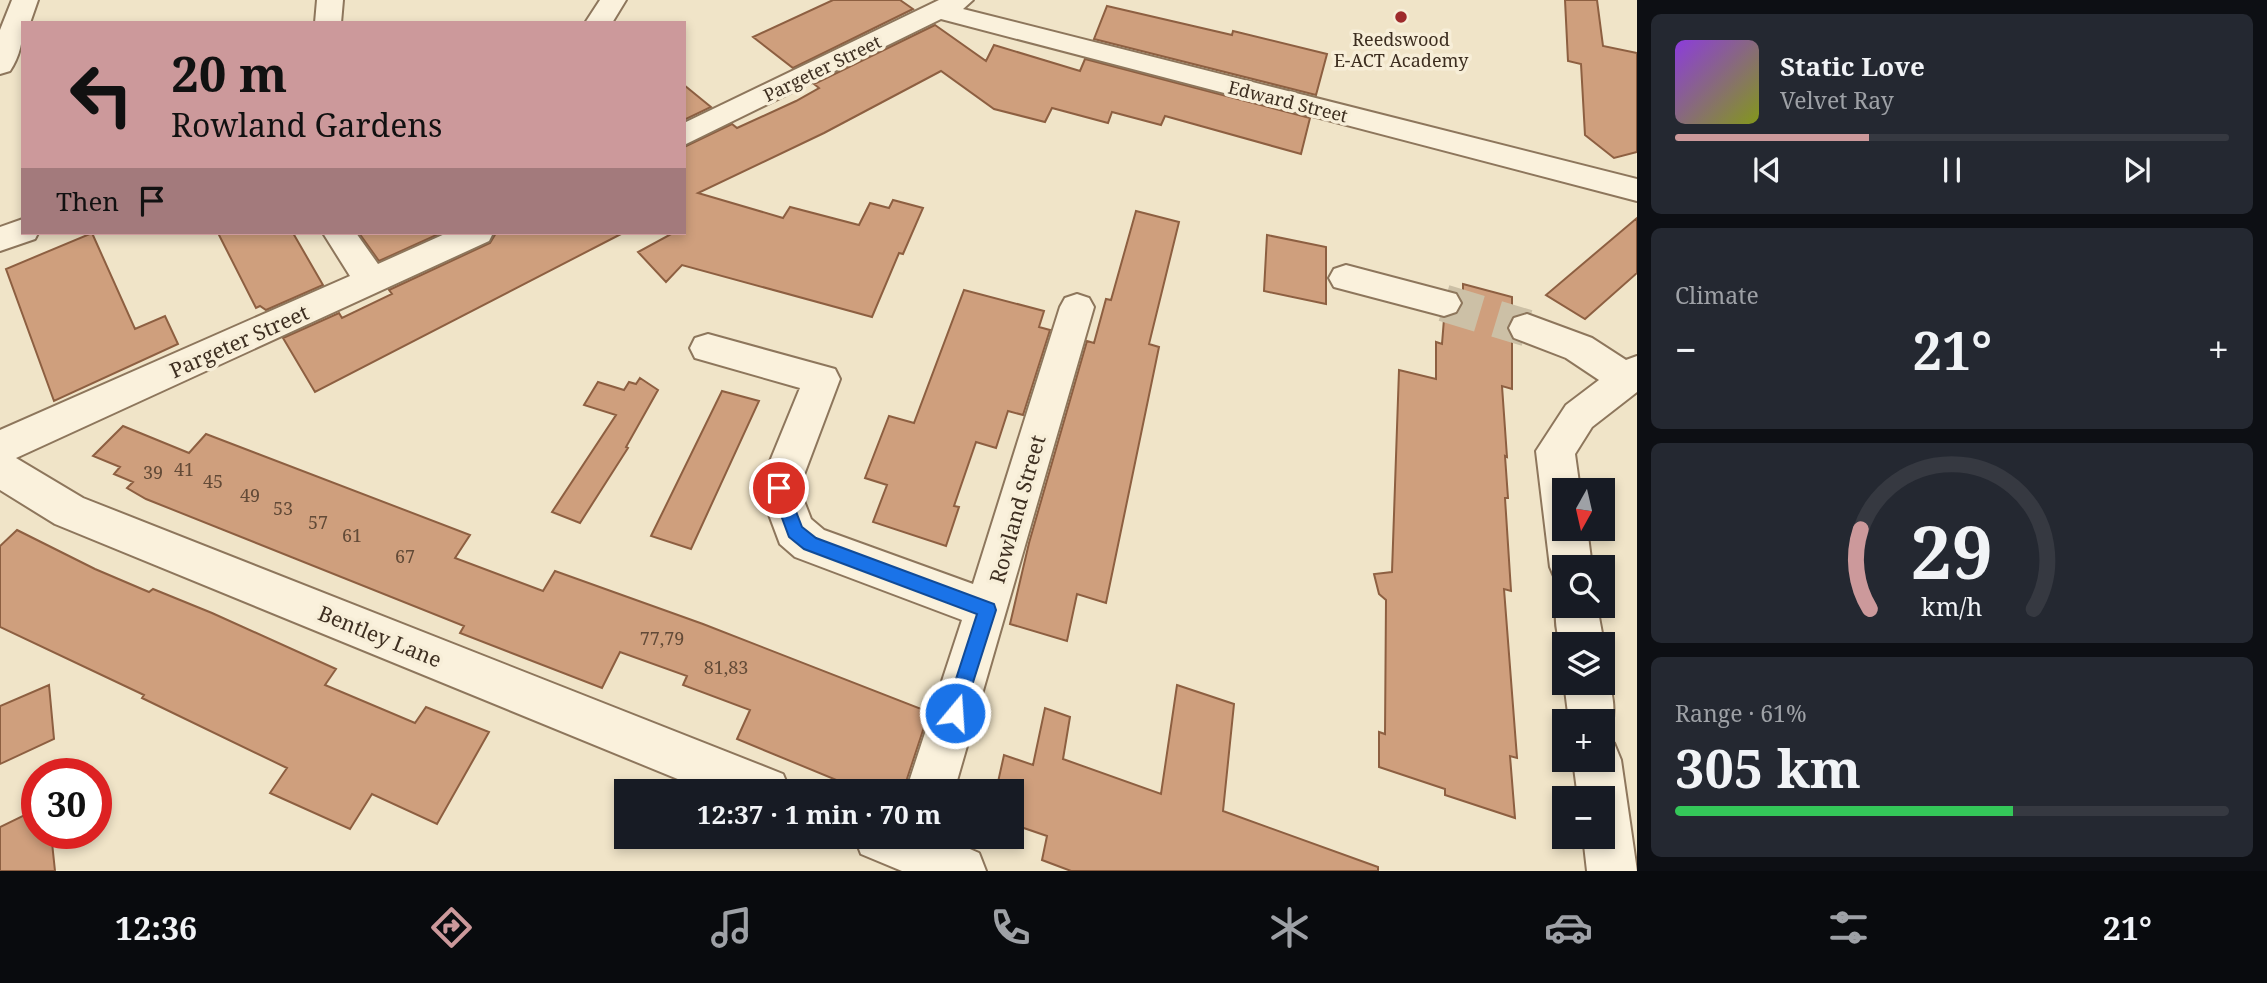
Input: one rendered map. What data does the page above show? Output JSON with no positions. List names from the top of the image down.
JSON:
{
  "streets": {
    "street": [
      "Pargeter Street",
      "Edward Street",
      "Rowland Street",
      "Bentley Lane"
    ]
  },
  "crossings": [
    ["Pargeter Street", "Edward Street"]
  ],
  "places": ["Reedswood E-ACT Academy"],
  "house_numbers": [
    "41",
    "39",
    "45",
    "49",
    "53",
    "57",
    "61",
    "67",
    "77,79",
    "81,83"
  ],
  "north": "bottom",
  "page": {
    "turn": ["20 m", "Rowland Gardens"],
    "song": ["Static Love", "Velvet Ray"],
    "then": "Then",
    "tile": [
      "Climate",
      ["Range · 61%", "305 km"]
    ],
    "heat": ["−", "21°", "+"],
    "map_buttons": ["+", "−"],
    "limit": "30",
    "trip": "12:37 · 1 min · 70 m",
    "tabs": ["12:36", "21°"],
    "gauge": ["29", "km/h"]
  }
}
